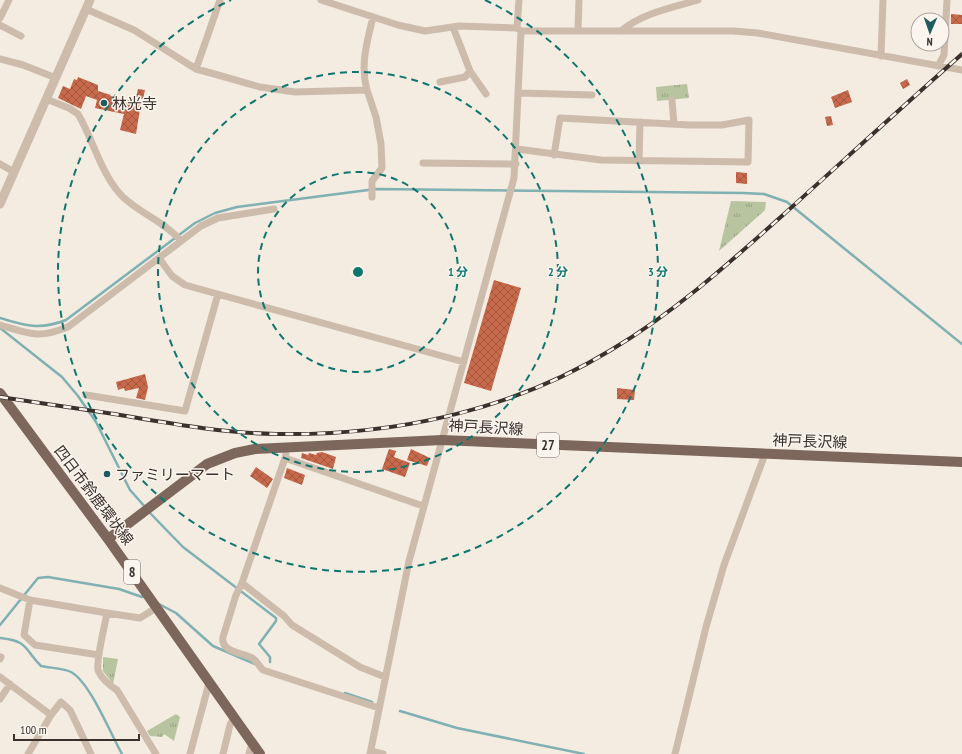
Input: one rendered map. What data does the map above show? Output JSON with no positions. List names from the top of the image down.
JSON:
{
  "streets": {
    "main road": [
      "神戸長沢線",
      "27",
      "四日市鈴鹿環状線",
      "8"
    ]
  },
  "crossings": [
    ["神戸長沢線", "四日市鈴鹿環状線"]
  ],
  "places": ["林光寺", "ファミリーマート"],
  "scale_bar": "100 m",
  "north": "bottom",
  "rings": ["1 分", "2 分", "3 分"]
}
